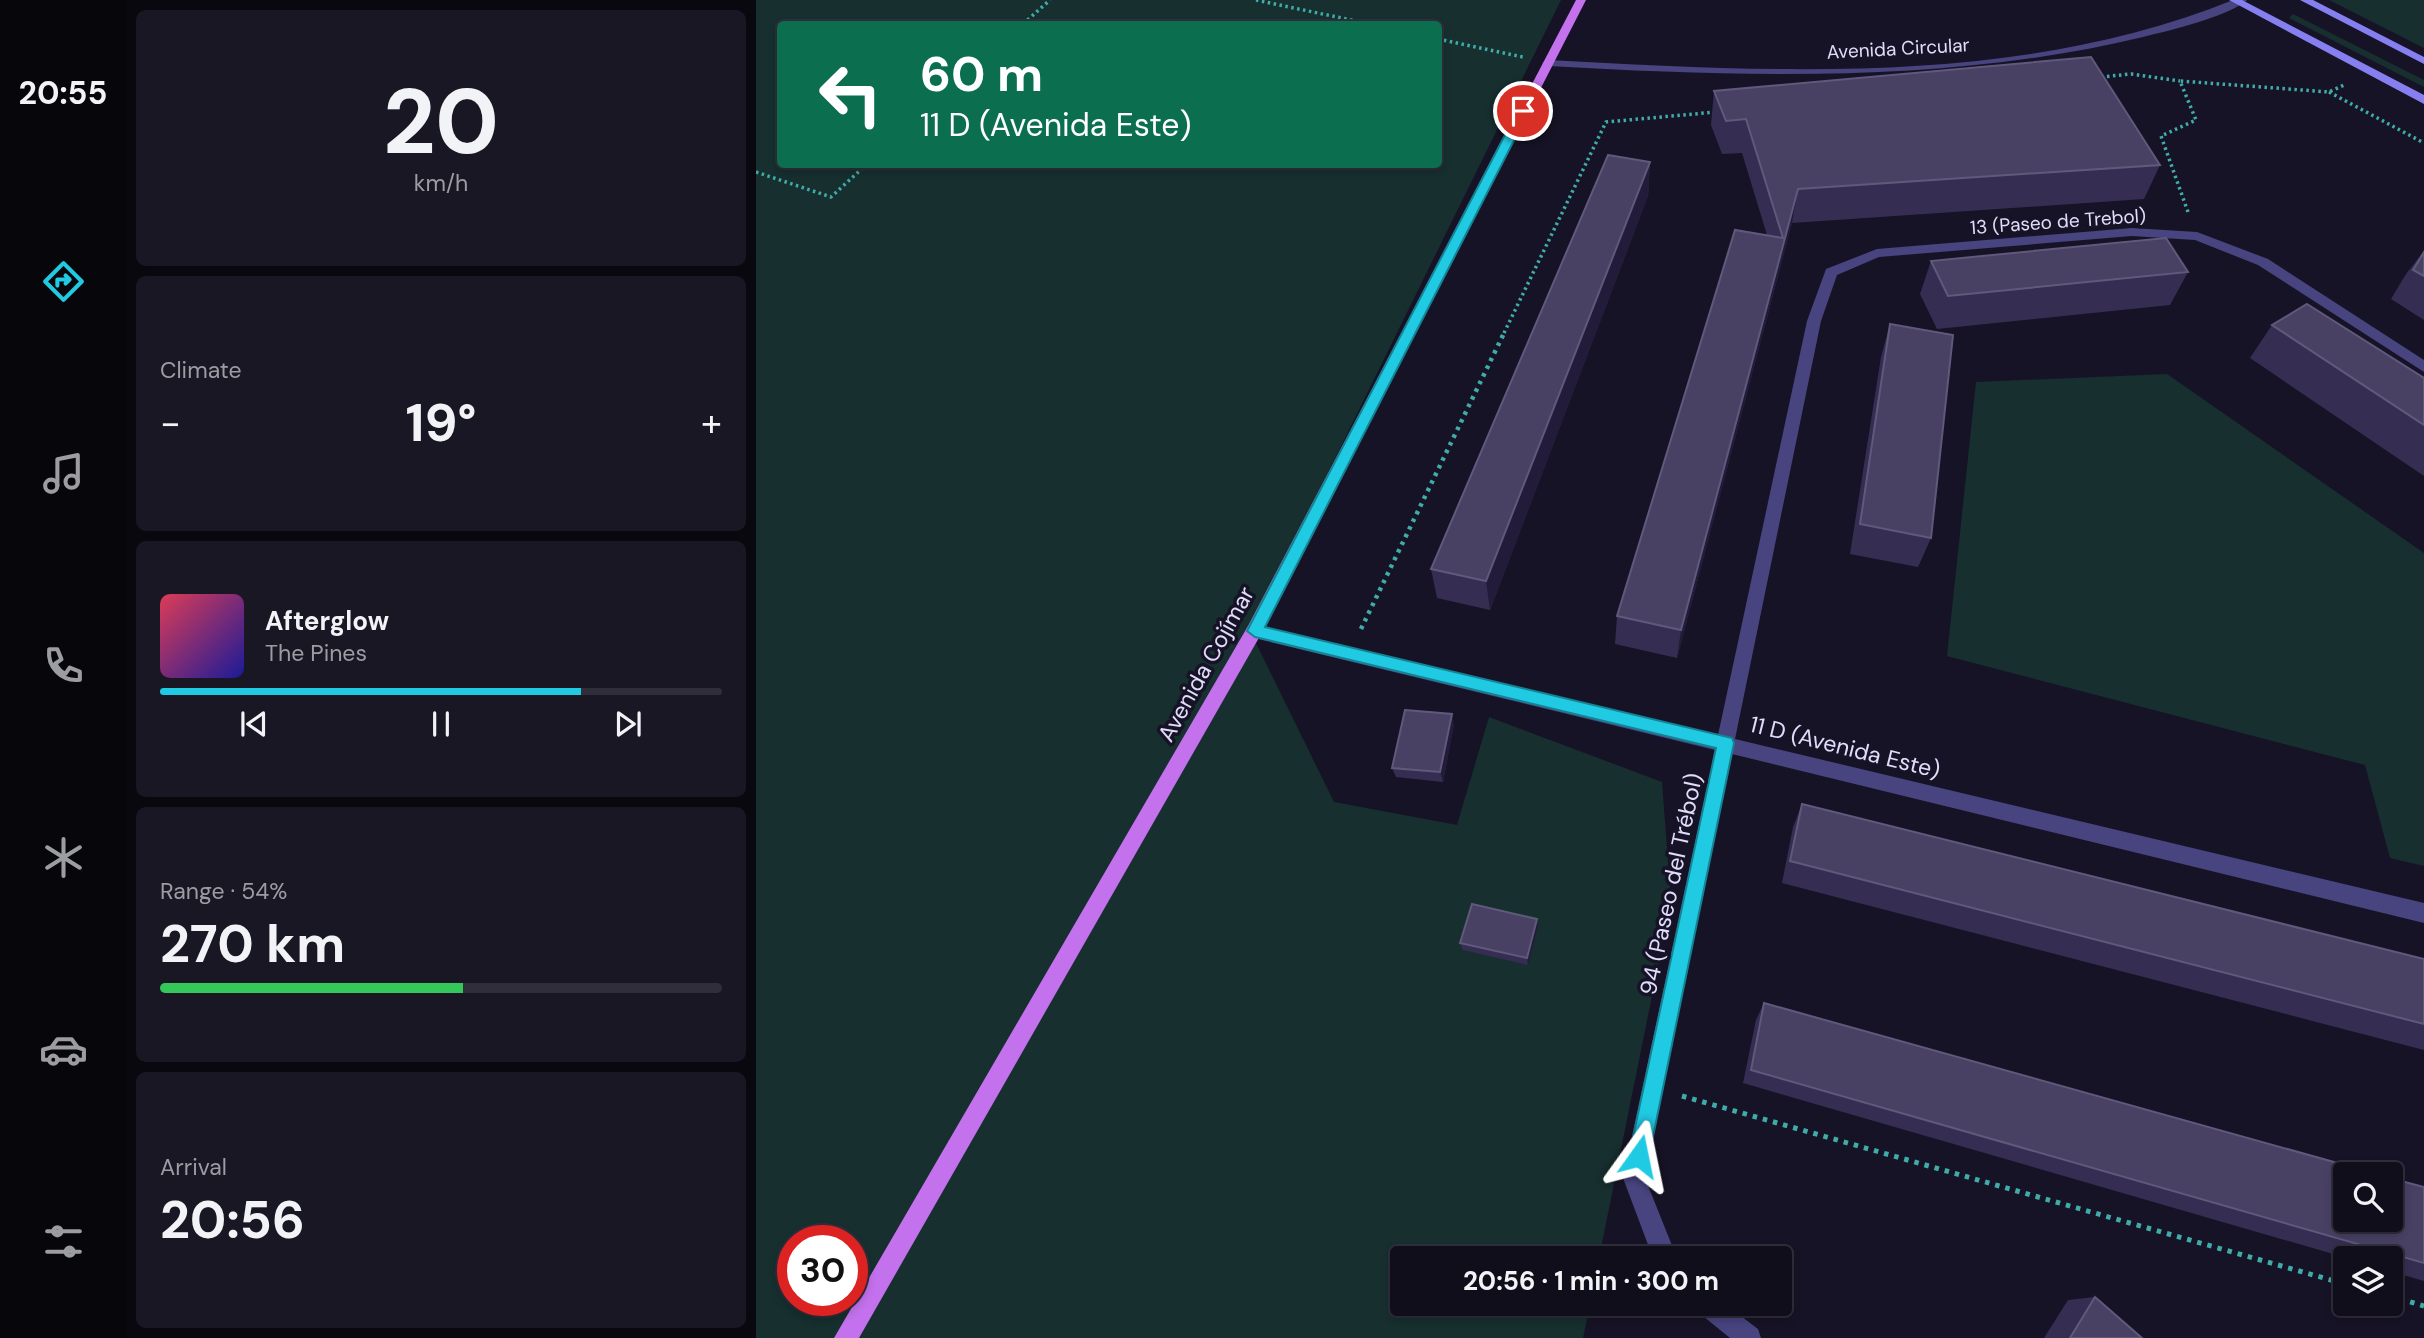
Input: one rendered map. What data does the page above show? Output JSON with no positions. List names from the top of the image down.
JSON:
{
  "streets": {
    "main road": ["Avenida Cojímar"],
    "street": [
      "Avenida Circular",
      "13 (Paseo de Trebol)",
      "11 D (Avenida Este)",
      "94 (Paseo del Trébol)"
    ]
  },
  "crossings": [
    ["Avenida Circular", "Avenida Cojímar"],
    ["13 (Paseo de Trebol)", "94 (Paseo del Trébol)"],
    ["Avenida Cojímar", "11 D (Avenida Este)"],
    ["11 D (Avenida Este)", "94 (Paseo del Trébol)"]
  ],
  "page": {
    "tabs": "20:55",
    "tile": [
      ["20", "km/h"],
      "Climate",
      ["Range · 54%", "270 km"],
      ["Arrival", "20:56"]
    ],
    "turn": ["60 m", "11 D (Avenida Este)"],
    "heat": ["−", "19°", "+"],
    "song": ["Afterglow", "The Pines"],
    "limit": "30",
    "trip": "20:56 · 1 min · 300 m"
  }
}
